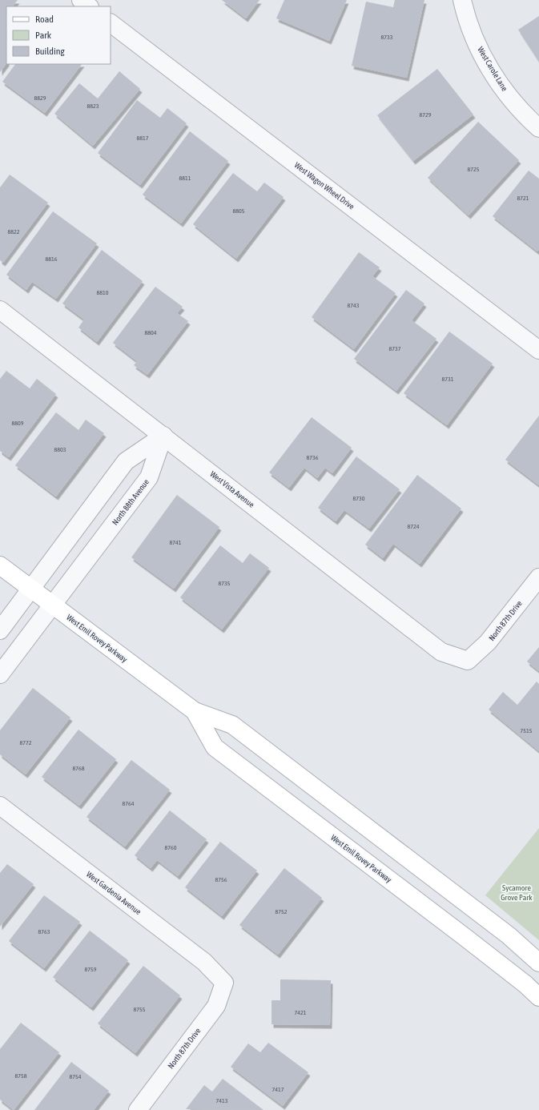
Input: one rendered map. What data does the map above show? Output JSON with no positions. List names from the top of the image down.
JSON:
{
  "streets": {
    "street": [
      "West Carole Lane",
      "West Wagon Wheel Drive",
      "West Vista Avenue",
      "North 88th Avenue",
      "North 87th Drive",
      "West Emil Rovey Parkway",
      "West Gardenia Avenue"
    ]
  },
  "crossings": [
    ["West Vista Avenue", "North 88th Avenue"],
    ["West Vista Avenue", "North 87th Drive"],
    ["North 88th Avenue", "West Emil Rovey Parkway"],
    ["North 87th Drive", "West Gardenia Avenue"]
  ],
  "parks": ["Sycamore Grove Park"],
  "house_numbers": [
    "8733",
    "8829",
    "8823",
    "8729",
    "8817",
    "8725",
    "8811",
    "8721",
    "8805",
    "8822",
    "8816",
    "8810",
    "8743",
    "8804",
    "8737",
    "8731",
    "8809",
    "8803",
    "8736",
    "8730",
    "8724",
    "8741",
    "8735",
    "7515",
    "8772",
    "8768",
    "8764",
    "8760",
    "8756",
    "8752",
    "8763",
    "8759",
    "8755",
    "7421",
    "8758",
    "8754",
    "7417",
    "7413"
  ],
  "legend": ["Road", "Park", "Building"]
}
